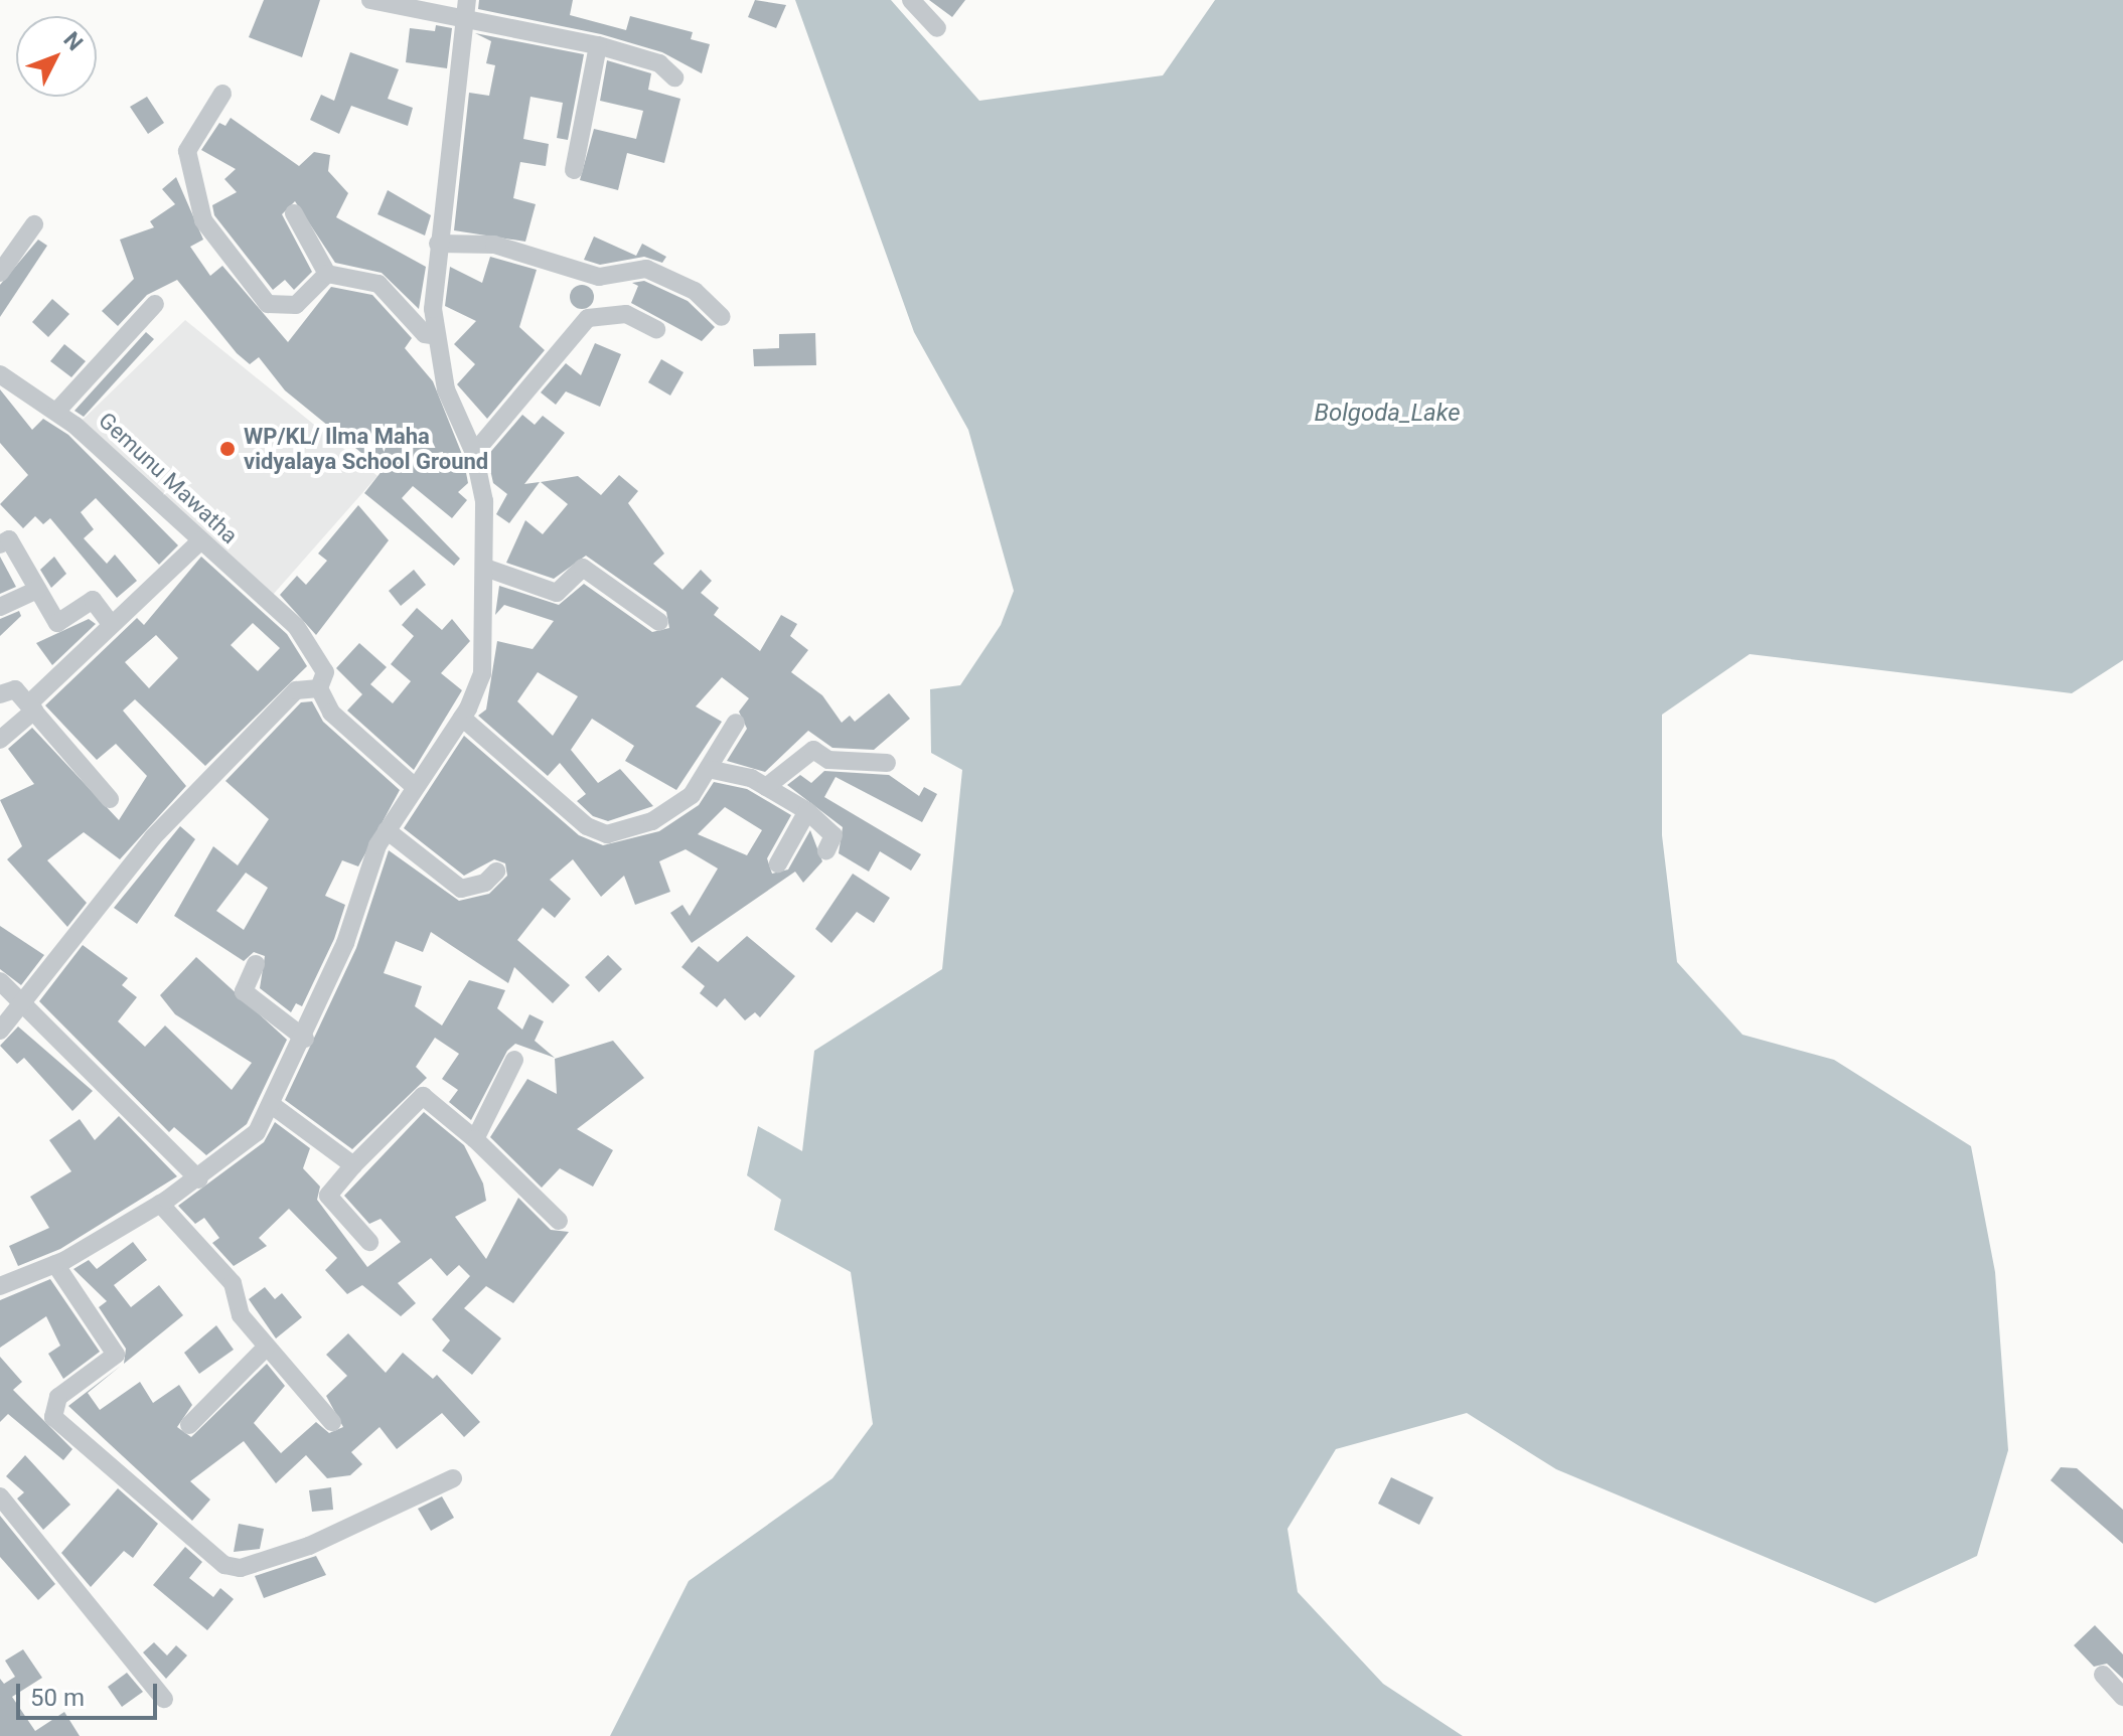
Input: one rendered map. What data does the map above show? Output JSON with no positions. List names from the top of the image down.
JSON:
{
  "streets": {
    "street": ["Gemunu Mawatha"]
  },
  "water": ["Bolgoda_Lake"],
  "places": ["WP/KL/ Ilma Maha vidyalaya School Ground"],
  "scale_bar": "50 m",
  "north": "top right"
}
